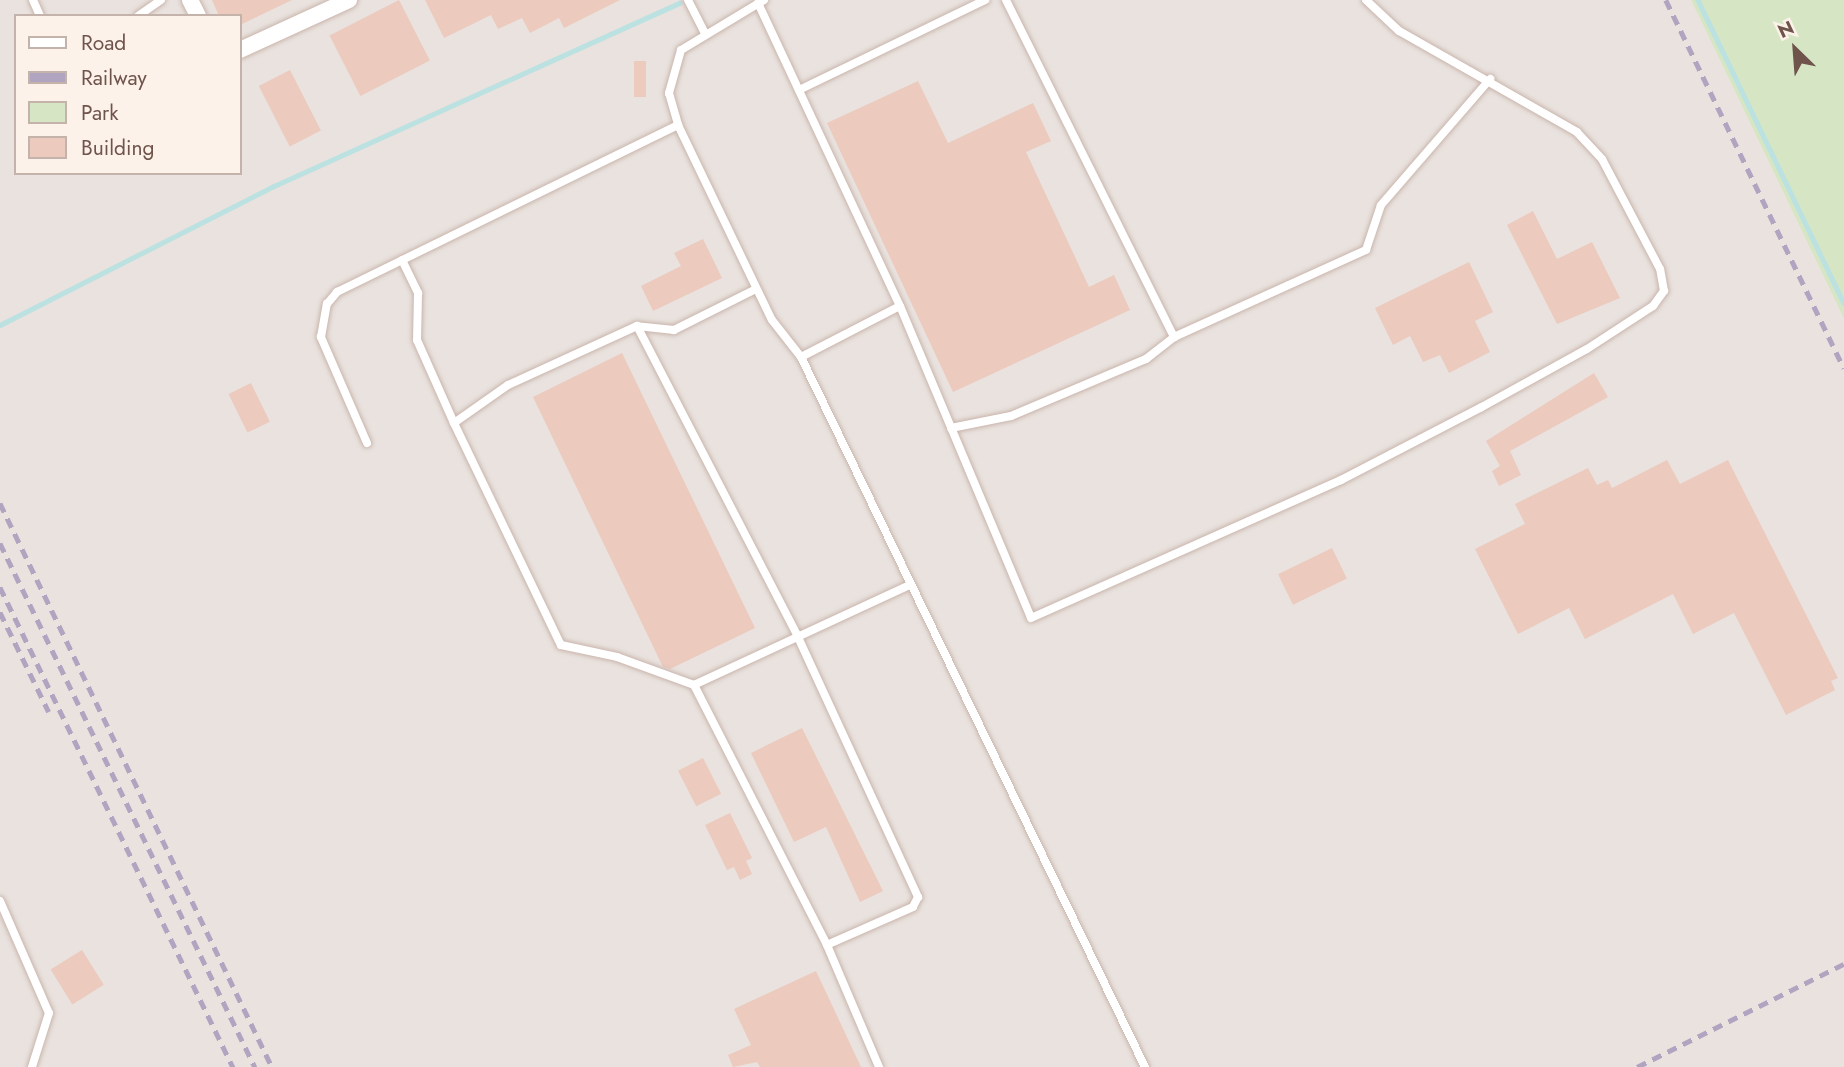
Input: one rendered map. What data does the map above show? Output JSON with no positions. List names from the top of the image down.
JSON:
{
  "legend": [
    "Road",
    "Railway",
    "Park",
    "Building"
  ],
  "north": "top left"
}
